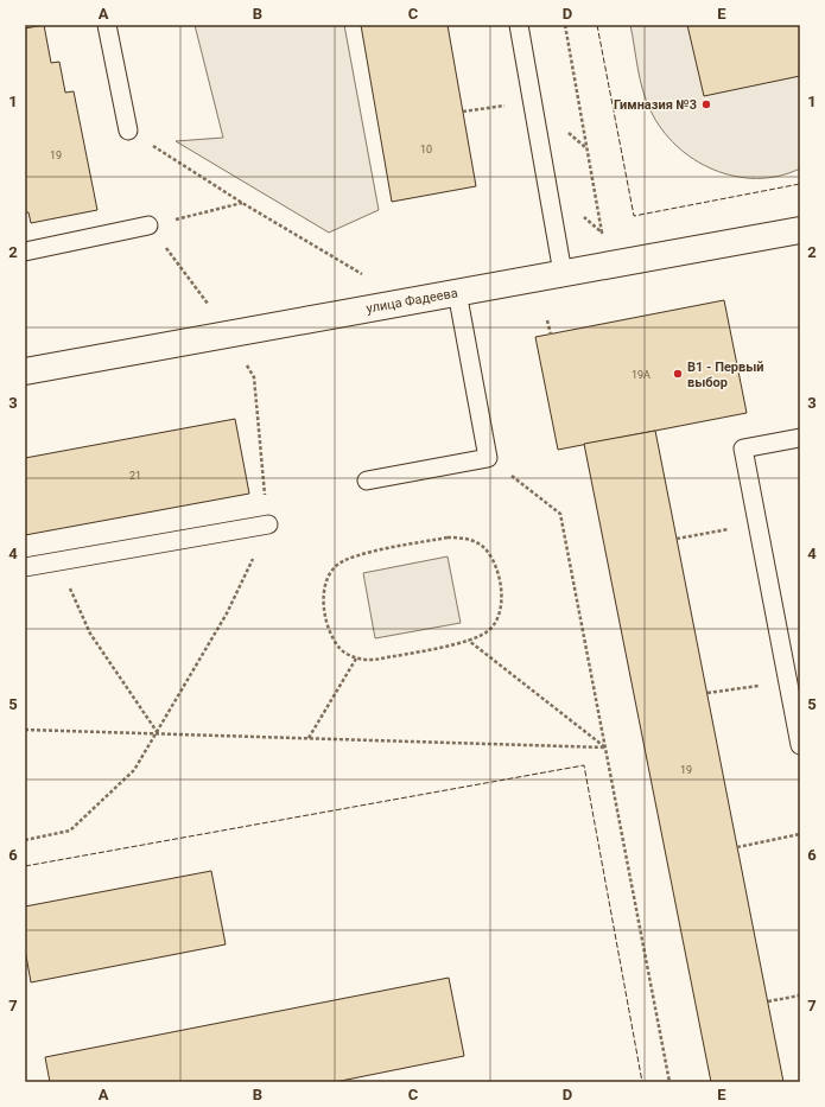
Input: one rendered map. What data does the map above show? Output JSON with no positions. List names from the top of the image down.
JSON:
{
  "streets": {
    "street": ["улица Фадеева"]
  },
  "places": ["Гимназия №3", "В1 - Первый выбор"],
  "house_numbers": [
    "10",
    "19",
    "19А",
    "21",
    "19"
  ],
  "grid": {
    "columns": [
      "A",
      "B",
      "C",
      "D",
      "E"
    ],
    "rows": [
      "1",
      "2",
      "3",
      "4",
      "5",
      "6",
      "7"
    ]
  }
}
